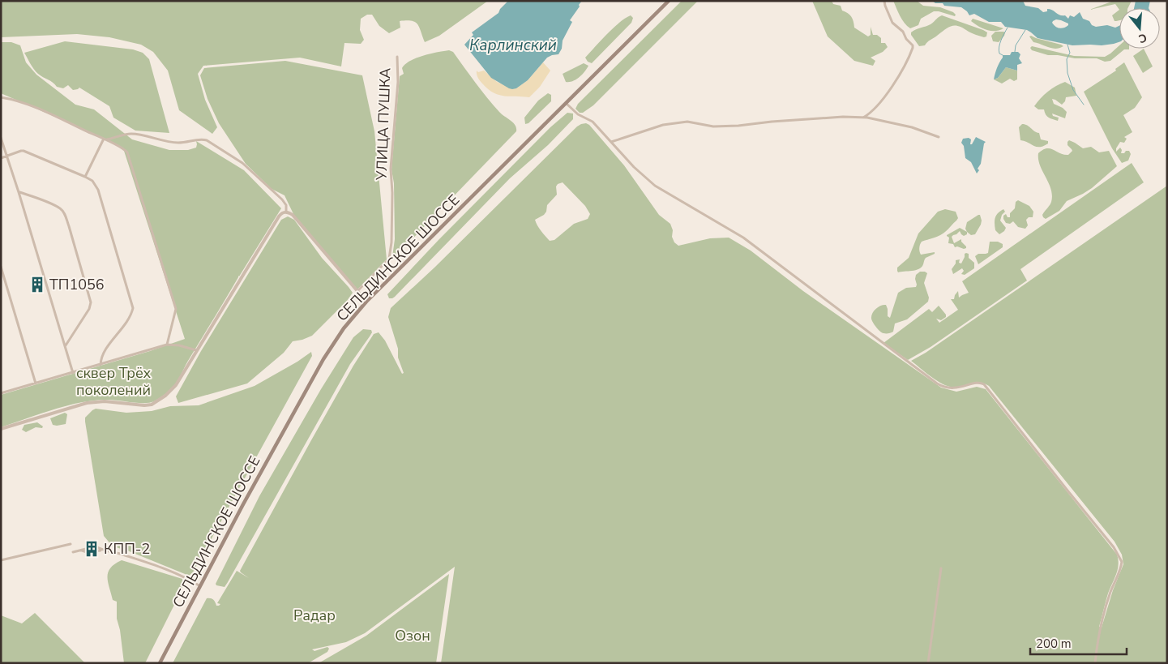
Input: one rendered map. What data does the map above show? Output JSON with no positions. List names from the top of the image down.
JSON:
{
  "streets": {
    "main road": ["СЕЛЬДИНСКОЕ ШОССЕ"],
    "street": ["УЛИЦА ПУШКА"]
  },
  "water": ["Карлинский"],
  "parks": ["сквер Трёх поколений", "Радар", "Озон"],
  "places": {
    "building": ["ТП1056", "КПП-2"]
  },
  "scale_bar": "200 m",
  "north": "bottom"
}
